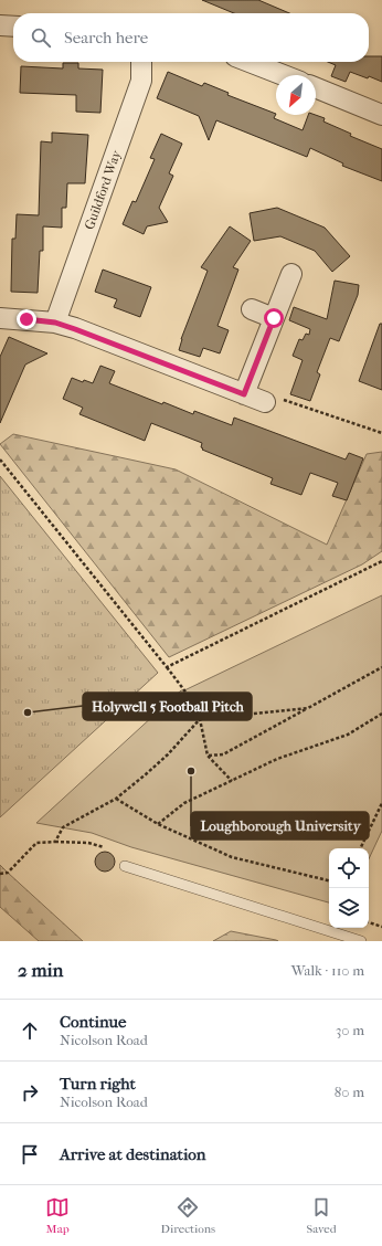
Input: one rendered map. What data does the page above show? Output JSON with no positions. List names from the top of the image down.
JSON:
{
  "streets": {
    "street": ["Guildford Way"]
  },
  "places": ["Holywell 5 Football Pitch", "Loughborough University"],
  "north": "bottom left",
  "page": {
    "search": "Search here",
    "heading": ["2 min", "Walk · 110 m"],
    "list": [
      ["Continue", "Nicolson Road", "30 m"],
      ["Turn right", "Nicolson Road", "80 m"],
      "Arrive at destination"
    ],
    "nav": ["Map", "Directions", "Saved"]
  }
}
